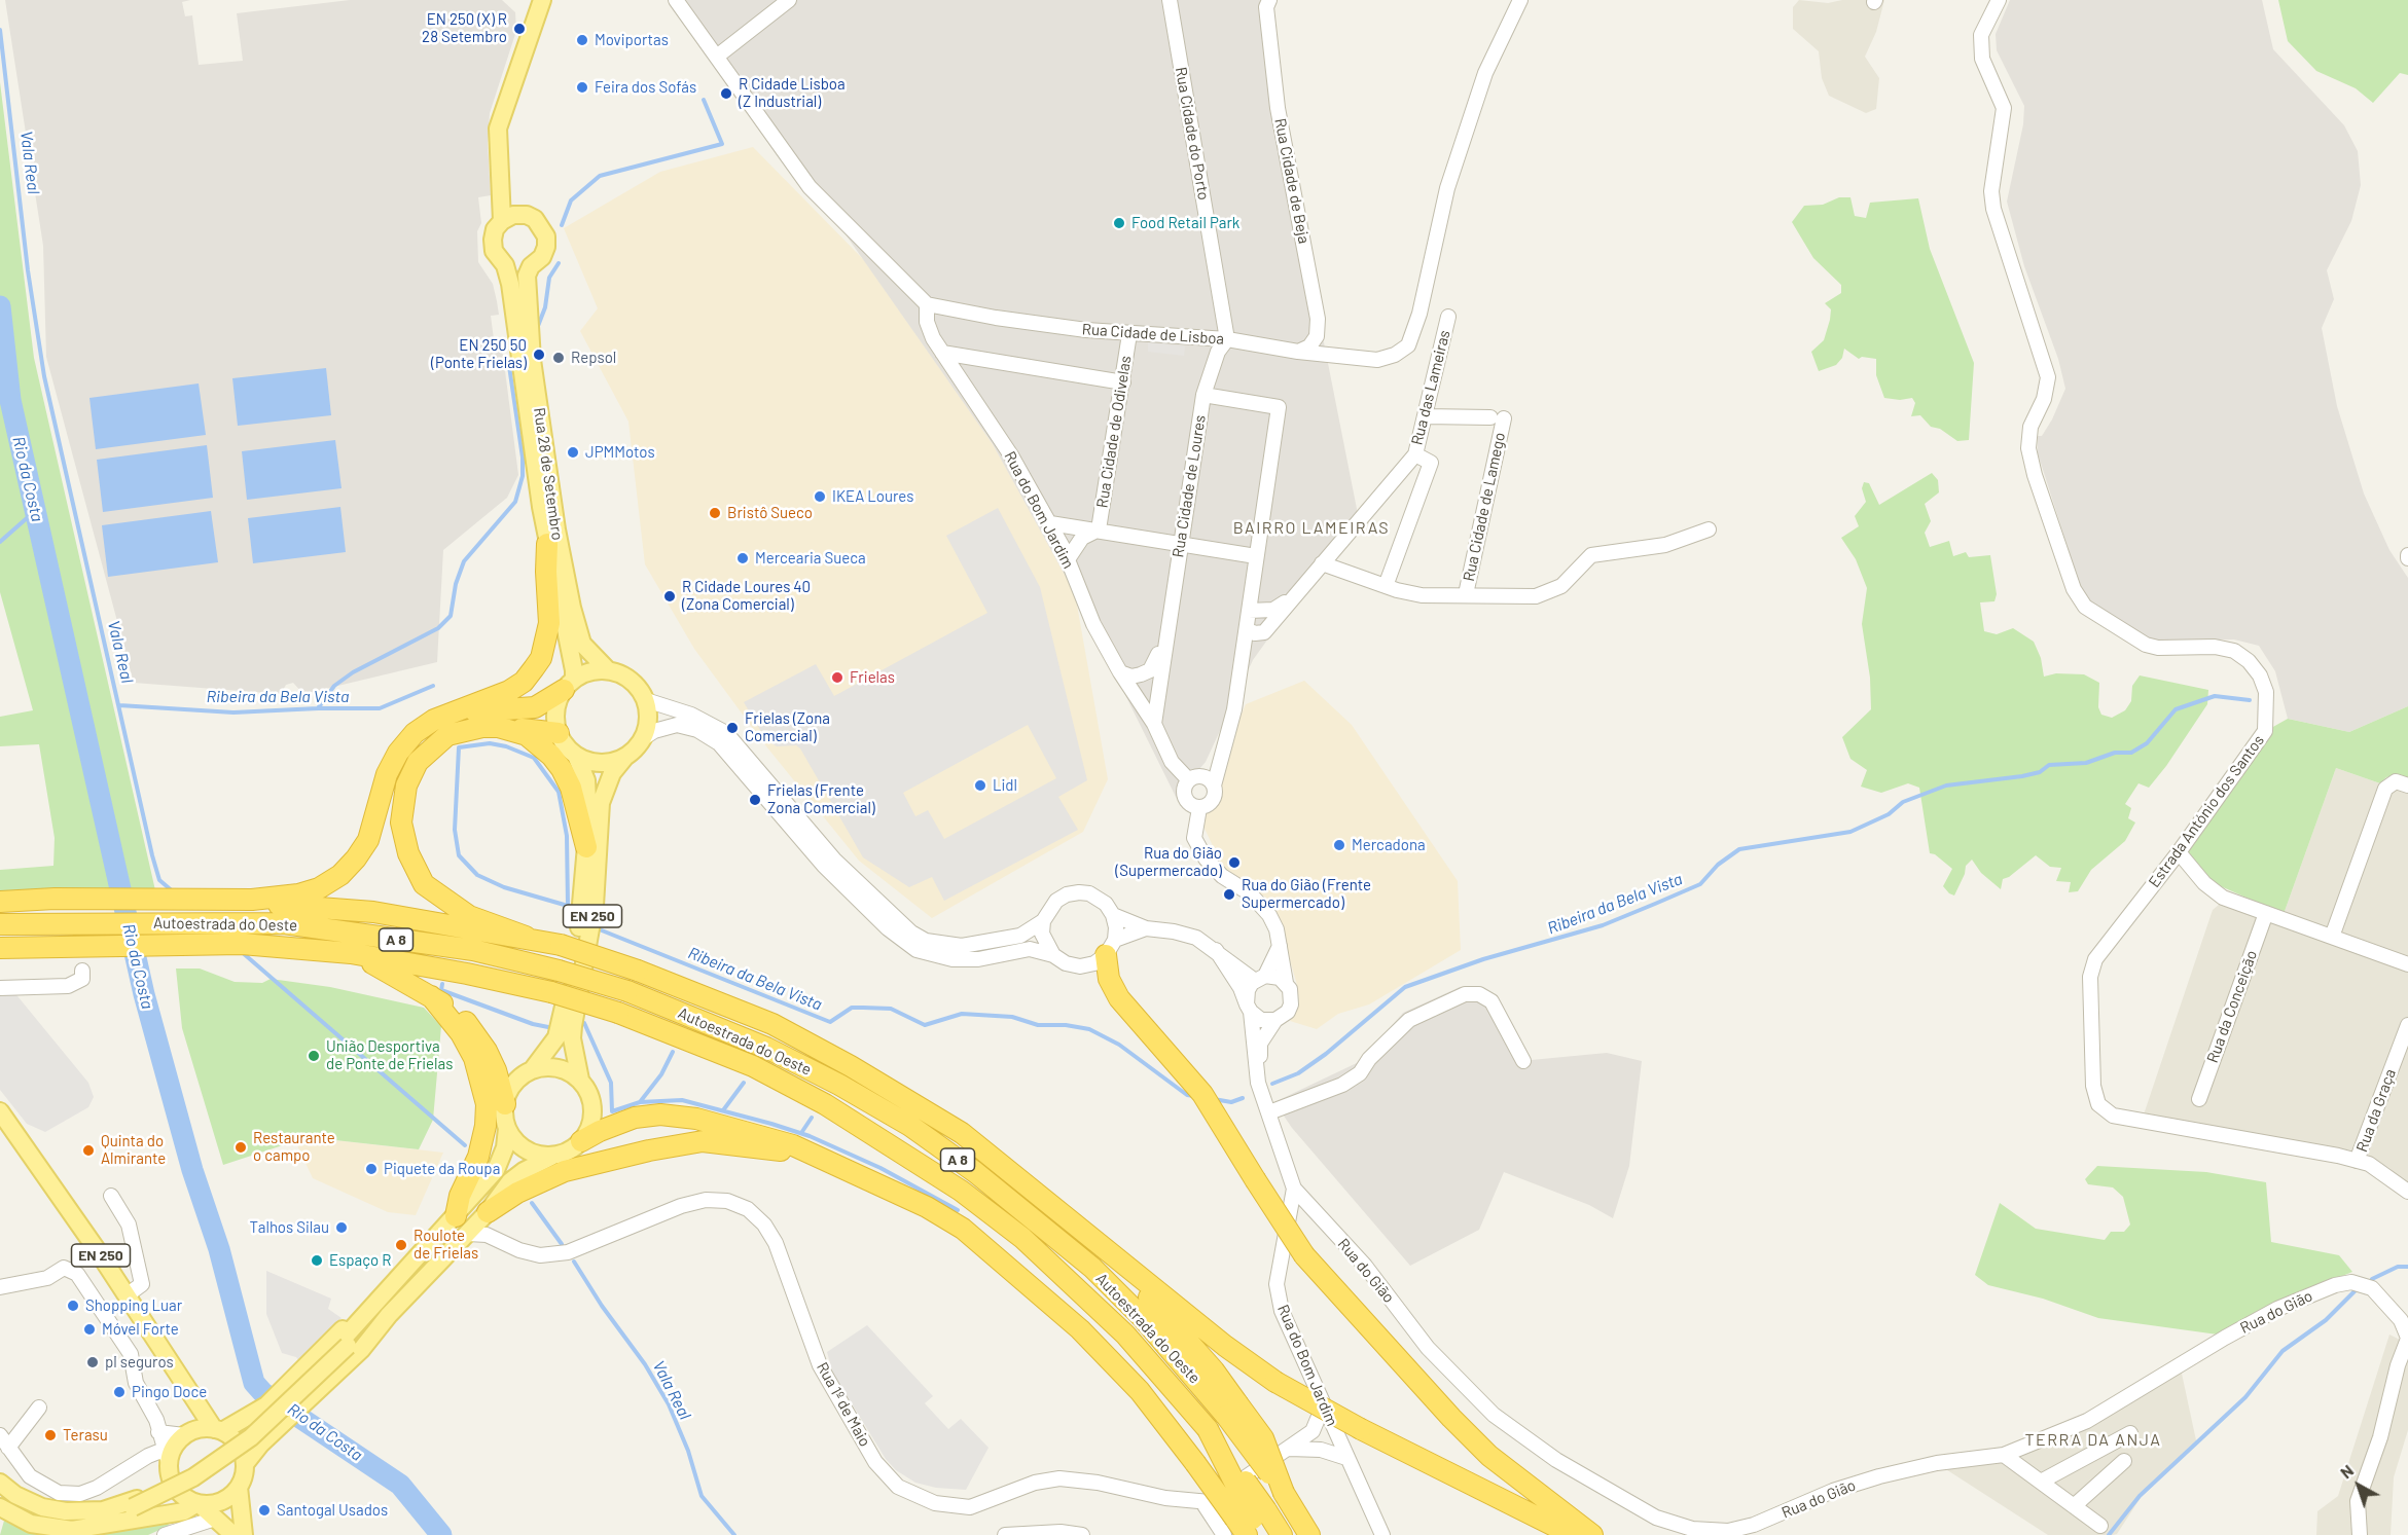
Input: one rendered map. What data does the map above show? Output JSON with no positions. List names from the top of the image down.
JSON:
{
  "streets": {
    "highway": ["Autoestrada do Oeste", "A 8"],
    "main road": ["Rua 28 de Setembro", "EN 250"],
    "street": [
      "Rua Cidade do Porto",
      "Rua Cidade de Beja",
      "Rua Cidade de Lisboa",
      "Rua das Lameiras",
      "Rua Cidade de Odivelas",
      "Rua Cidade de Loures",
      "Rua Cidade de Lamego",
      "Rua do Bom Jardim",
      "Estrada António dos Santos",
      "Rua da Conceição",
      "Rua da Graça",
      "Rua do Gião",
      "Rua 1º de Maio"
    ]
  },
  "crossings": [
    ["Rua Cidade do Porto", "Rua Cidade de Lisboa"],
    ["Rua Cidade do Porto", "Rua Cidade de Loures"],
    ["Rua Cidade de Beja", "Rua Cidade de Lisboa"],
    ["Rua Cidade de Lisboa", "Rua Cidade de Odivelas"],
    ["Rua Cidade de Lisboa", "Rua Cidade de Loures"],
    ["Rua Cidade de Lisboa", "Rua do Bom Jardim"],
    ["Rua das Lameiras", "Rua Cidade de Lamego"],
    ["Rua 28 de Setembro", "EN 250"],
    ["Rua do Bom Jardim", "Rua do Gião"],
    ["Estrada António dos Santos", "Rua da Graça"]
  ],
  "districts": ["BAIRRO LAMEIRAS", "TERRA DA ANJA"],
  "water": ["Vala Real", "Rio da Costa", "Ribeira da Bela Vista"],
  "places": [
    "EN 250 (X) R 28 Setembro",
    "Moviportas",
    "Feira dos Sofás",
    "R Cidade Lisboa (Z Industrial)",
    "Food Retail Park",
    "EN 250 50 (Ponte Frielas)",
    "Repsol",
    "JPMMotos",
    "IKEA Loures",
    "Bristô Sueco",
    "Mercearia Sueca",
    "R Cidade Loures 40 (Zona Comercial)",
    "Frielas",
    "Frielas (Zona Comercial)",
    "Lidl",
    "Frielas (Frente Zona Comercial)",
    "Mercadona",
    "Rua do Gião (Supermercado)",
    "Rua do Gião (Frente Supermercado)",
    "União Desportiva de Ponte de Frielas",
    "Restaurante o campo",
    "Quinta do Almirante",
    "Piquete da Roupa",
    "Talhos Silau",
    "Roulote de Frielas",
    "Espaço R",
    "Shopping Luar",
    "Móvel Forte",
    "pl seguros",
    "Pingo Doce",
    "Terasu",
    "Santogal Usados"
  ],
  "north": "top left"
}
